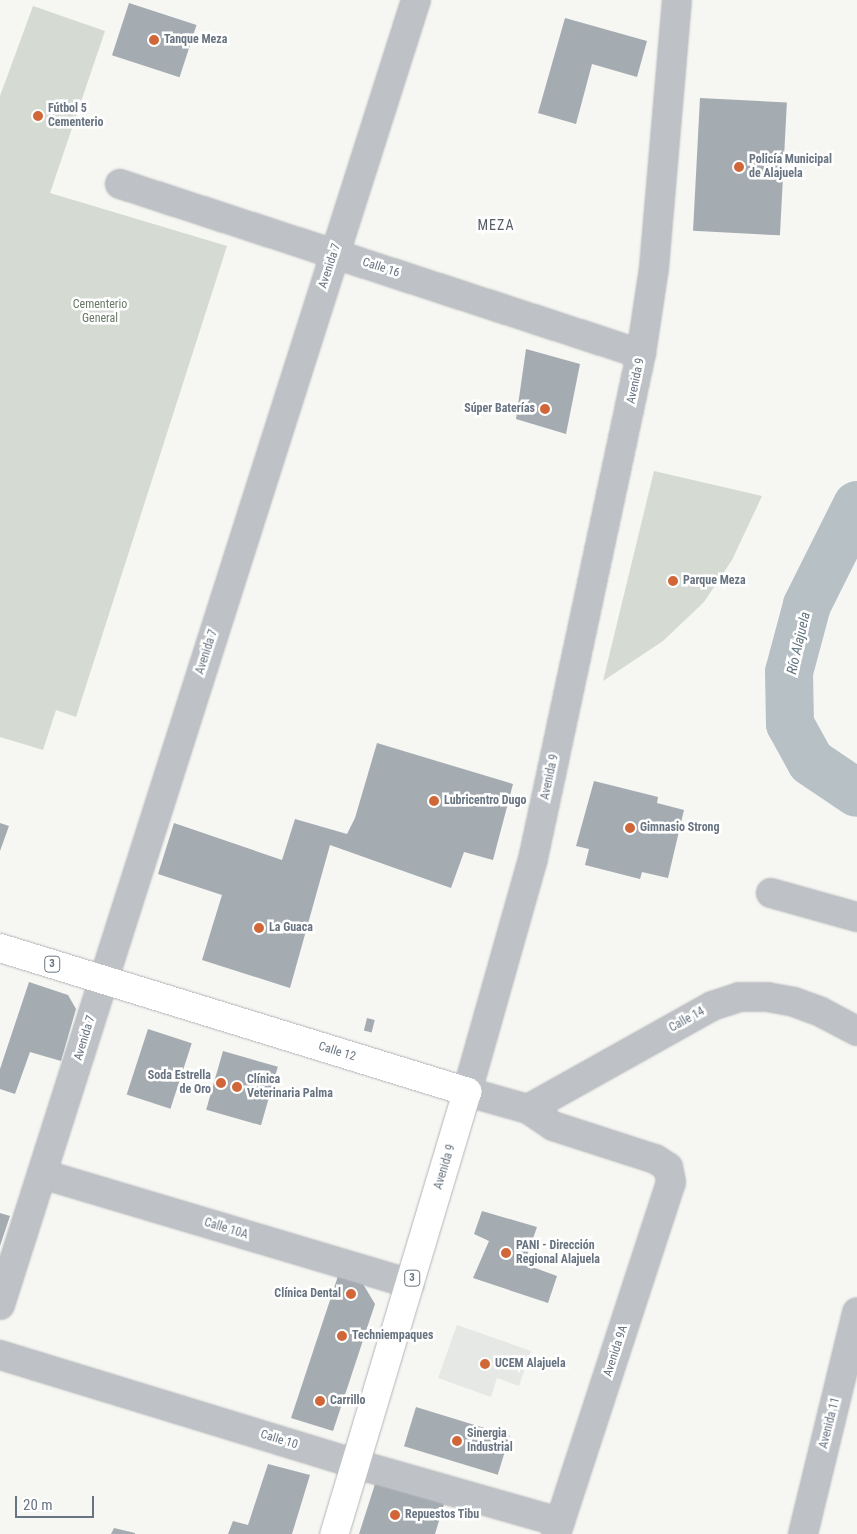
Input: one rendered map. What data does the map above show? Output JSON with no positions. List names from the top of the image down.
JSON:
{
  "streets": {
    "main road": ["Avenida 9", "3", "Calle 12"],
    "street": [
      "Avenida 7",
      "Calle 16",
      "Calle 14",
      "Calle 10A",
      "Avenida 9A",
      "Avenida 11",
      "Calle 10"
    ]
  },
  "crossings": [
    ["Avenida 7", "Calle 16"],
    ["Avenida 7", "Calle 12"],
    ["Avenida 7", "Calle 10A"],
    ["Calle 16", "Avenida 9"],
    ["Avenida 9", "Calle 12"],
    ["Avenida 9", "Calle 10A"],
    ["Avenida 9", "Calle 10"],
    ["Calle 14", "Calle 12"],
    ["Calle 12", "Avenida 9A"],
    ["Avenida 9A", "Calle 10"]
  ],
  "districts": ["MEZA"],
  "water": ["Río Alajuela"],
  "parks": ["Cementerio General"],
  "places": [
    "Tanque Meza",
    "Fútbol 5 Cementerio",
    "Policía Municipal de Alajuela",
    "Súper Baterías",
    "Parque Meza",
    "Lubricentro Dugo",
    "Gimnasio Strong",
    "La Guaca",
    "Soda Estrella de Oro",
    "Clínica Veterinaria Palma",
    "PANI - Dirección Regional Alajuela",
    "Clínica Dental",
    "Techniempaques",
    "UCEM Alajuela",
    "Carrillo",
    "Sinergia Industrial",
    "Repuestos Tibu"
  ],
  "scale_bar": "20 m"
}
